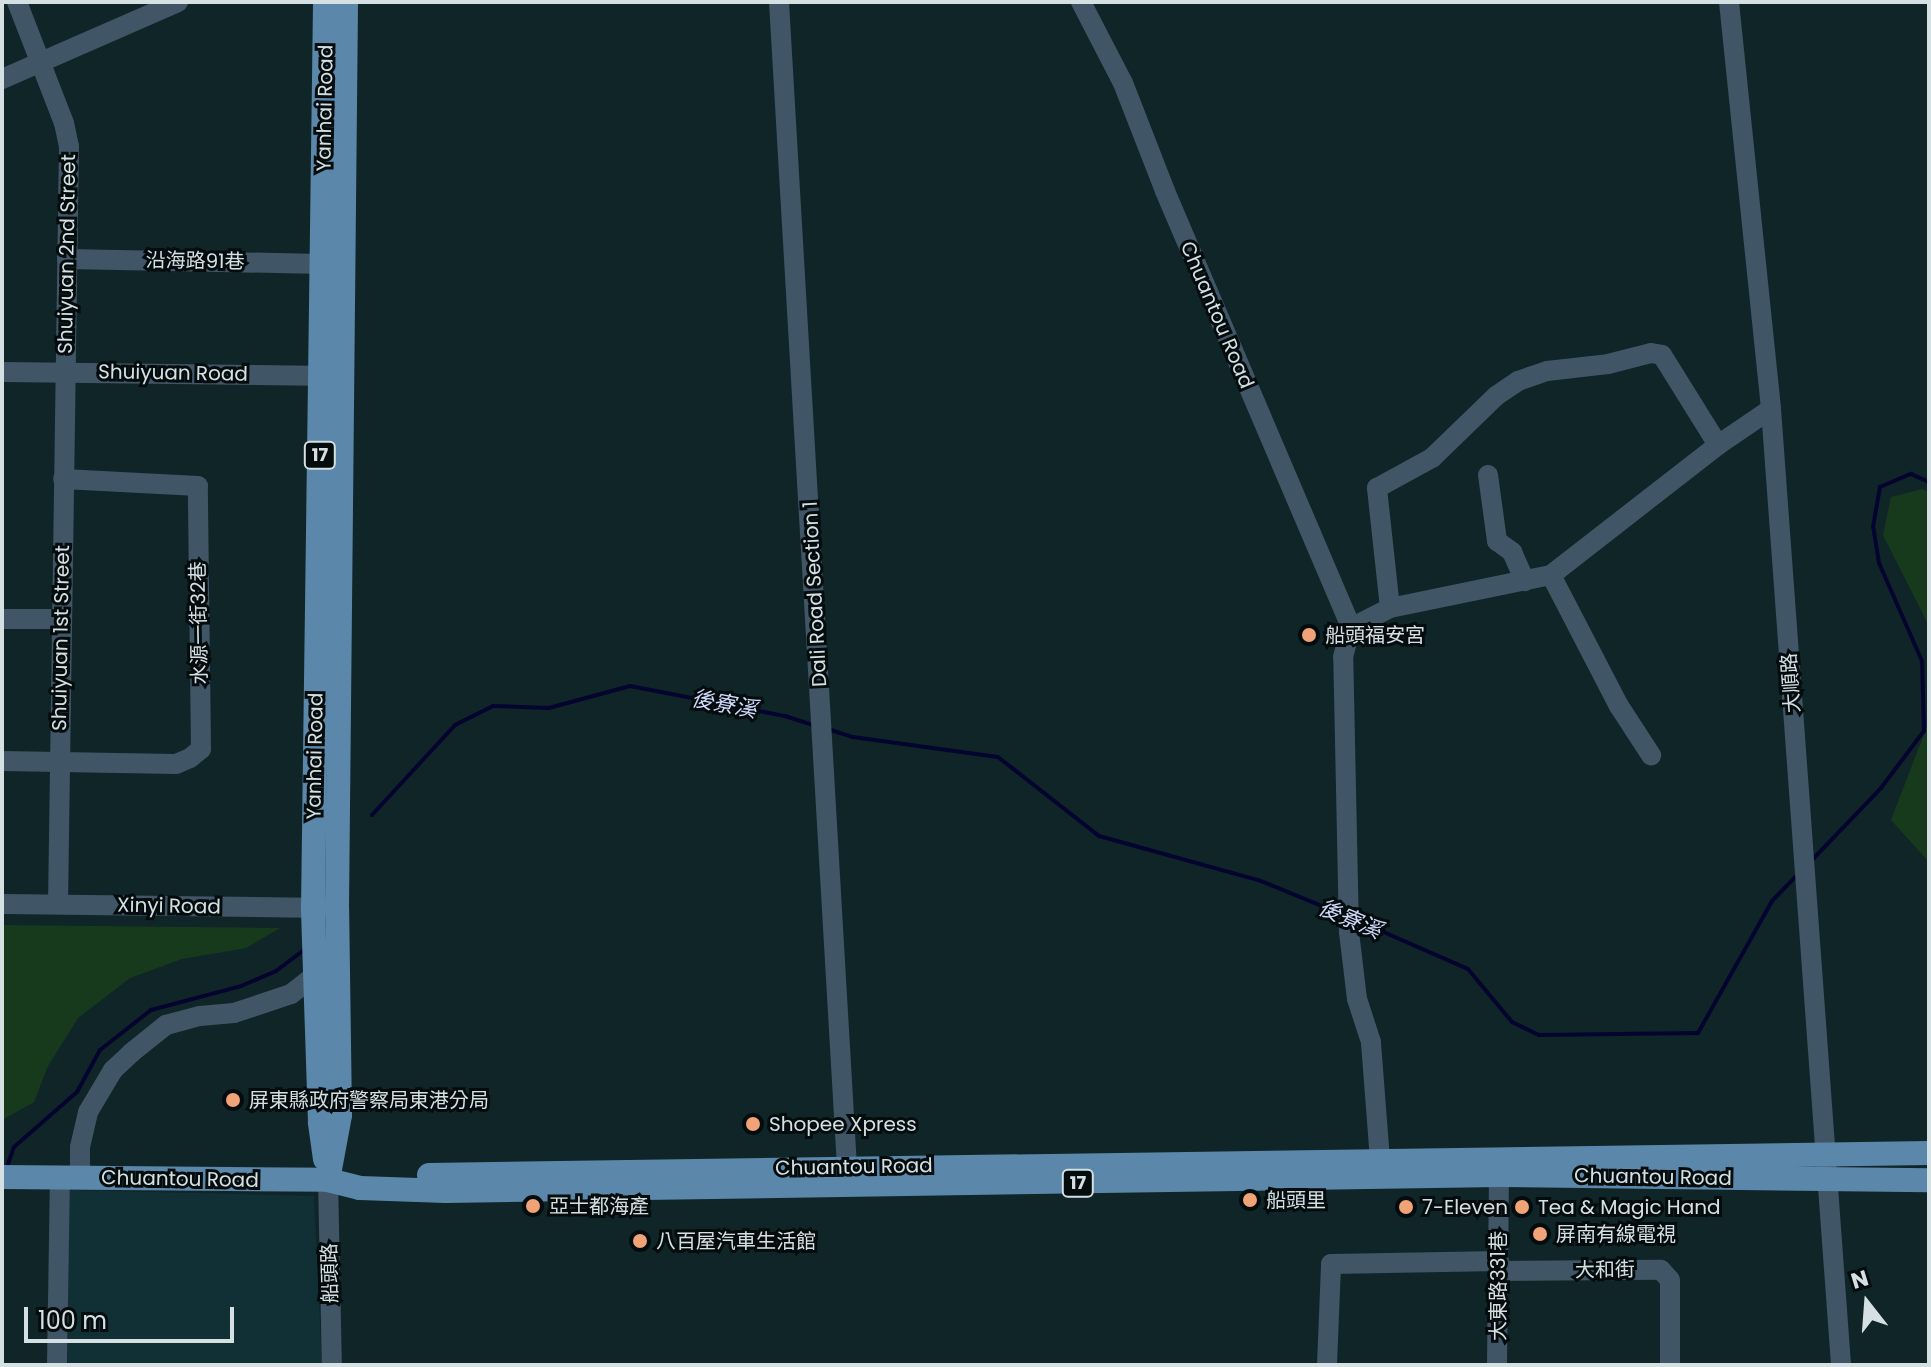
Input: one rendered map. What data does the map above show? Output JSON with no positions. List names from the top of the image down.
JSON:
{
  "streets": {
    "main road": ["Yanhai Road", "Chuantou Road", "17"],
    "street": [
      "Shuiyuan 2nd Street",
      "沿海路91巷",
      "Shuiyuan Road",
      "Dali Road Section 1",
      "水源一街32巷",
      "Shuiyuan 1st Street",
      "大順路",
      "Xinyi Road",
      "大和街",
      "船頭路",
      "大東路331巷"
    ]
  },
  "crossings": [
    ["Yanhai Road", "沿海路91巷"],
    ["Yanhai Road", "Chuantou Road"],
    ["Yanhai Road", "Shuiyuan Road"],
    ["Yanhai Road", "Xinyi Road"],
    ["Yanhai Road", "船頭路"],
    ["Shuiyuan 2nd Street", "沿海路91巷"],
    ["Shuiyuan 2nd Street", "Shuiyuan Road"],
    ["Shuiyuan 2nd Street", "Shuiyuan 1st Street"],
    ["Chuantou Road", "Dali Road Section 1"],
    ["Chuantou Road", "大順路"],
    ["Chuantou Road", "船頭路"],
    ["Chuantou Road", "大東路331巷"],
    ["Shuiyuan Road", "Shuiyuan 1st Street"],
    ["水源一街32巷", "Shuiyuan 1st Street"],
    ["Shuiyuan 1st Street", "Xinyi Road"],
    ["大和街", "大東路331巷"]
  ],
  "water": ["後寮溪"],
  "places": [
    "船頭福安宮",
    "屏東縣政府警察局東港分局",
    "Shopee Xpress",
    "船頭里",
    "亞士都海產",
    "7-Eleven",
    "Tea & Magic Hand",
    "屏南有線電視",
    "八百屋汽車生活館"
  ],
  "scale_bar": "100 m",
  "north": "top"
}
